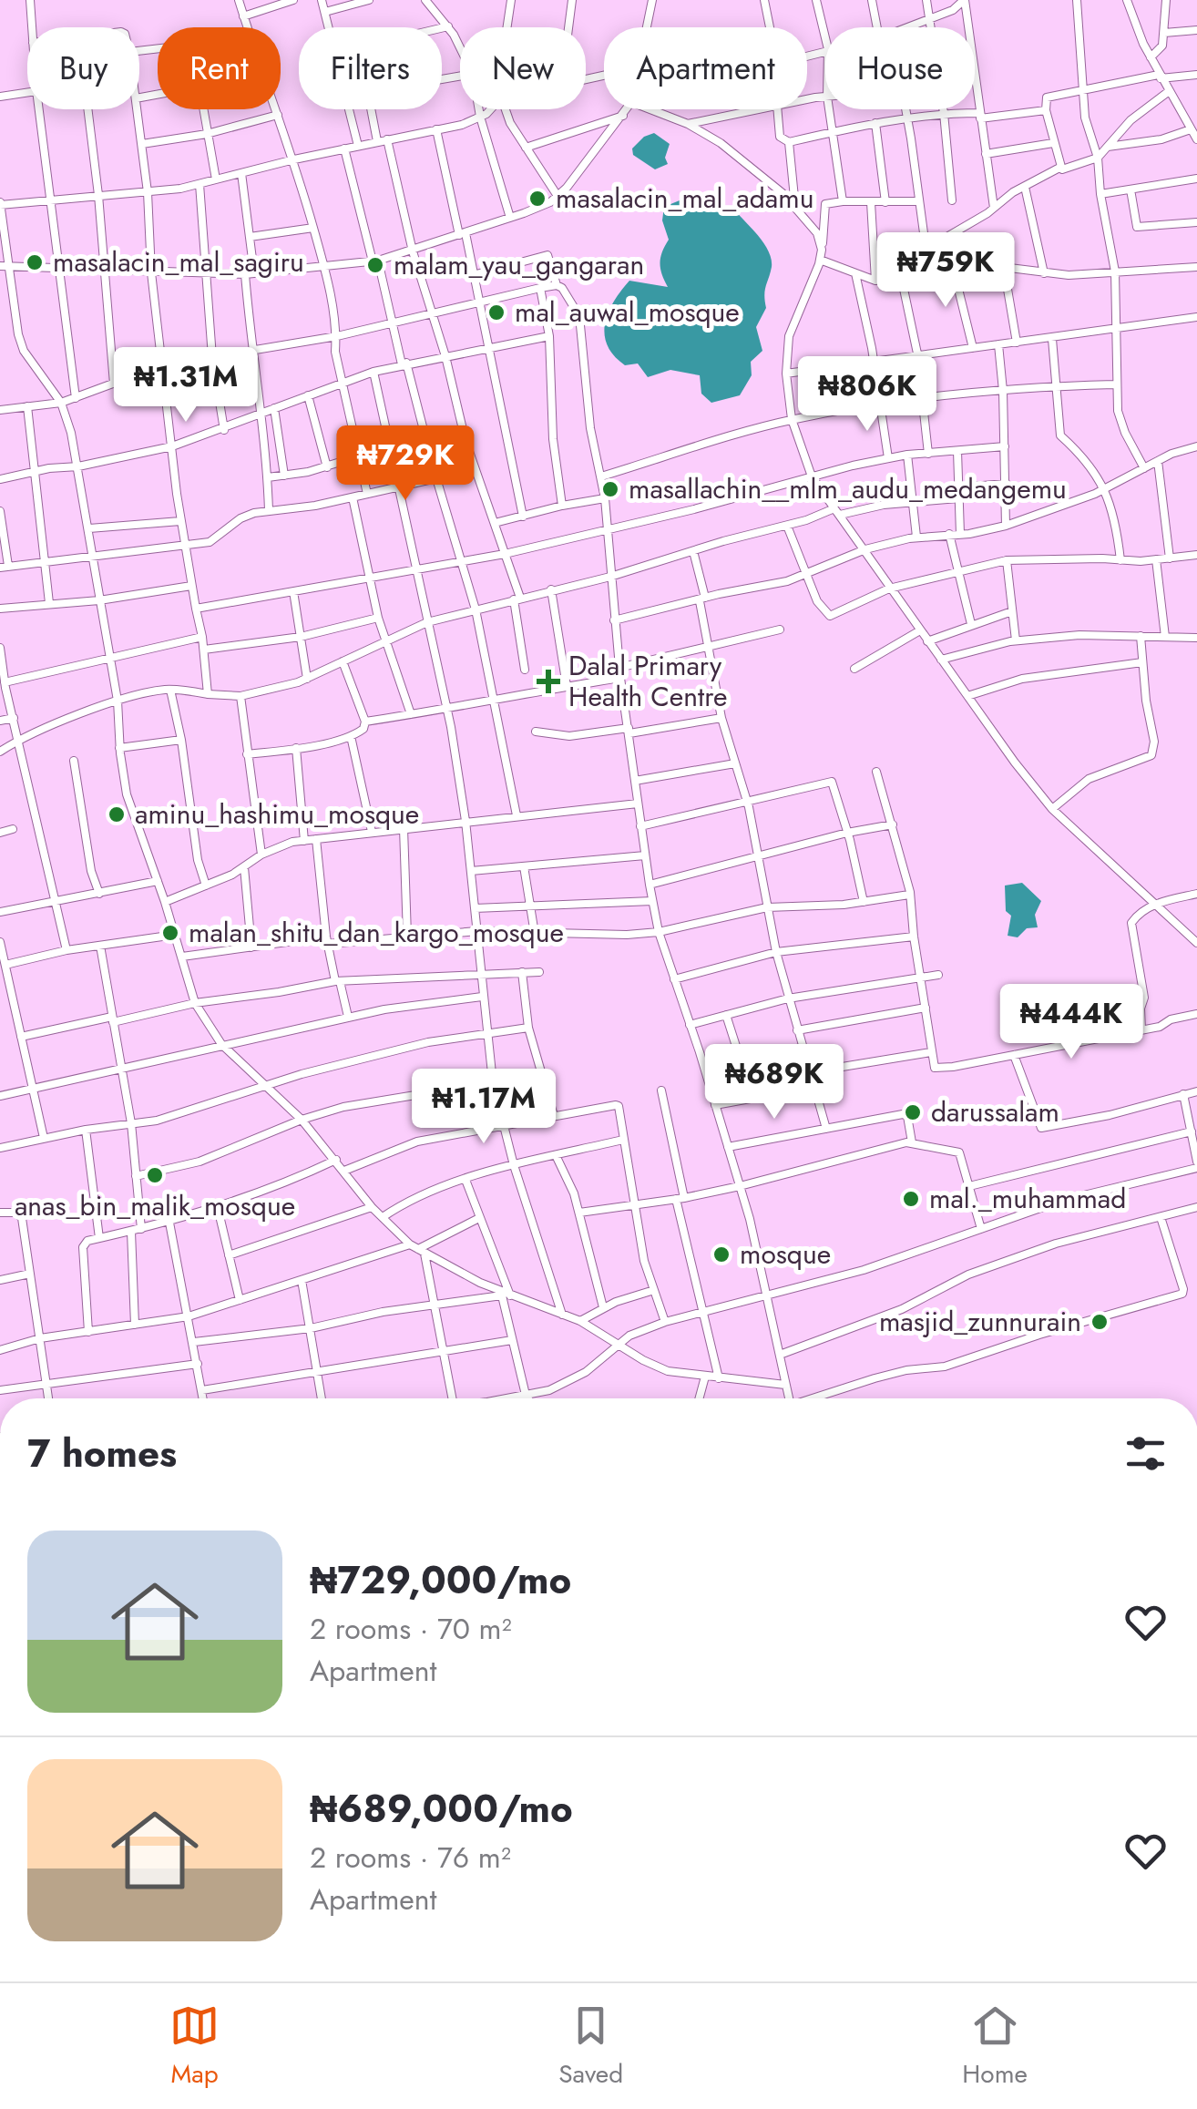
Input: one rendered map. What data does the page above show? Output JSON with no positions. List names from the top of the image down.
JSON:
{
  "places": {
    "other": [
      "masalacin_mal_adamu",
      "masalacin_mal_sagiru",
      "malam_yau_gangaran",
      "mal_auwal_mosque",
      "masallachin__mlm_audu_medangemu",
      "aminu_hashimu_mosque",
      "malan_shitu_dan_kargo_mosque",
      "darussalam",
      "anas_bin_malik_mosque",
      "mal._muhammad",
      "mosque",
      "masjid_zunnurain"
    ],
    "health": ["Dalal Primary Health Centre"]
  },
  "page": {
    "chip": [
      "Buy",
      "Rent",
      "Filters",
      "New",
      "Apartment",
      "House"
    ],
    "price": [
      "₦759K",
      "₦1.31M",
      "₦806K",
      "₦729K",
      "₦444K",
      "₦689K",
      "₦1.17M"
    ],
    "heading": "7 homes",
    "list": [
      {
        "name": "₦729,000/mo",
        "note": "2 rooms · 70 m² · Apartment"
      },
      {
        "name": "₦689,000/mo",
        "note": "2 rooms · 76 m² · Apartment"
      }
    ],
    "tabs": ["Map", "Saved", "Home"]
  }
}
